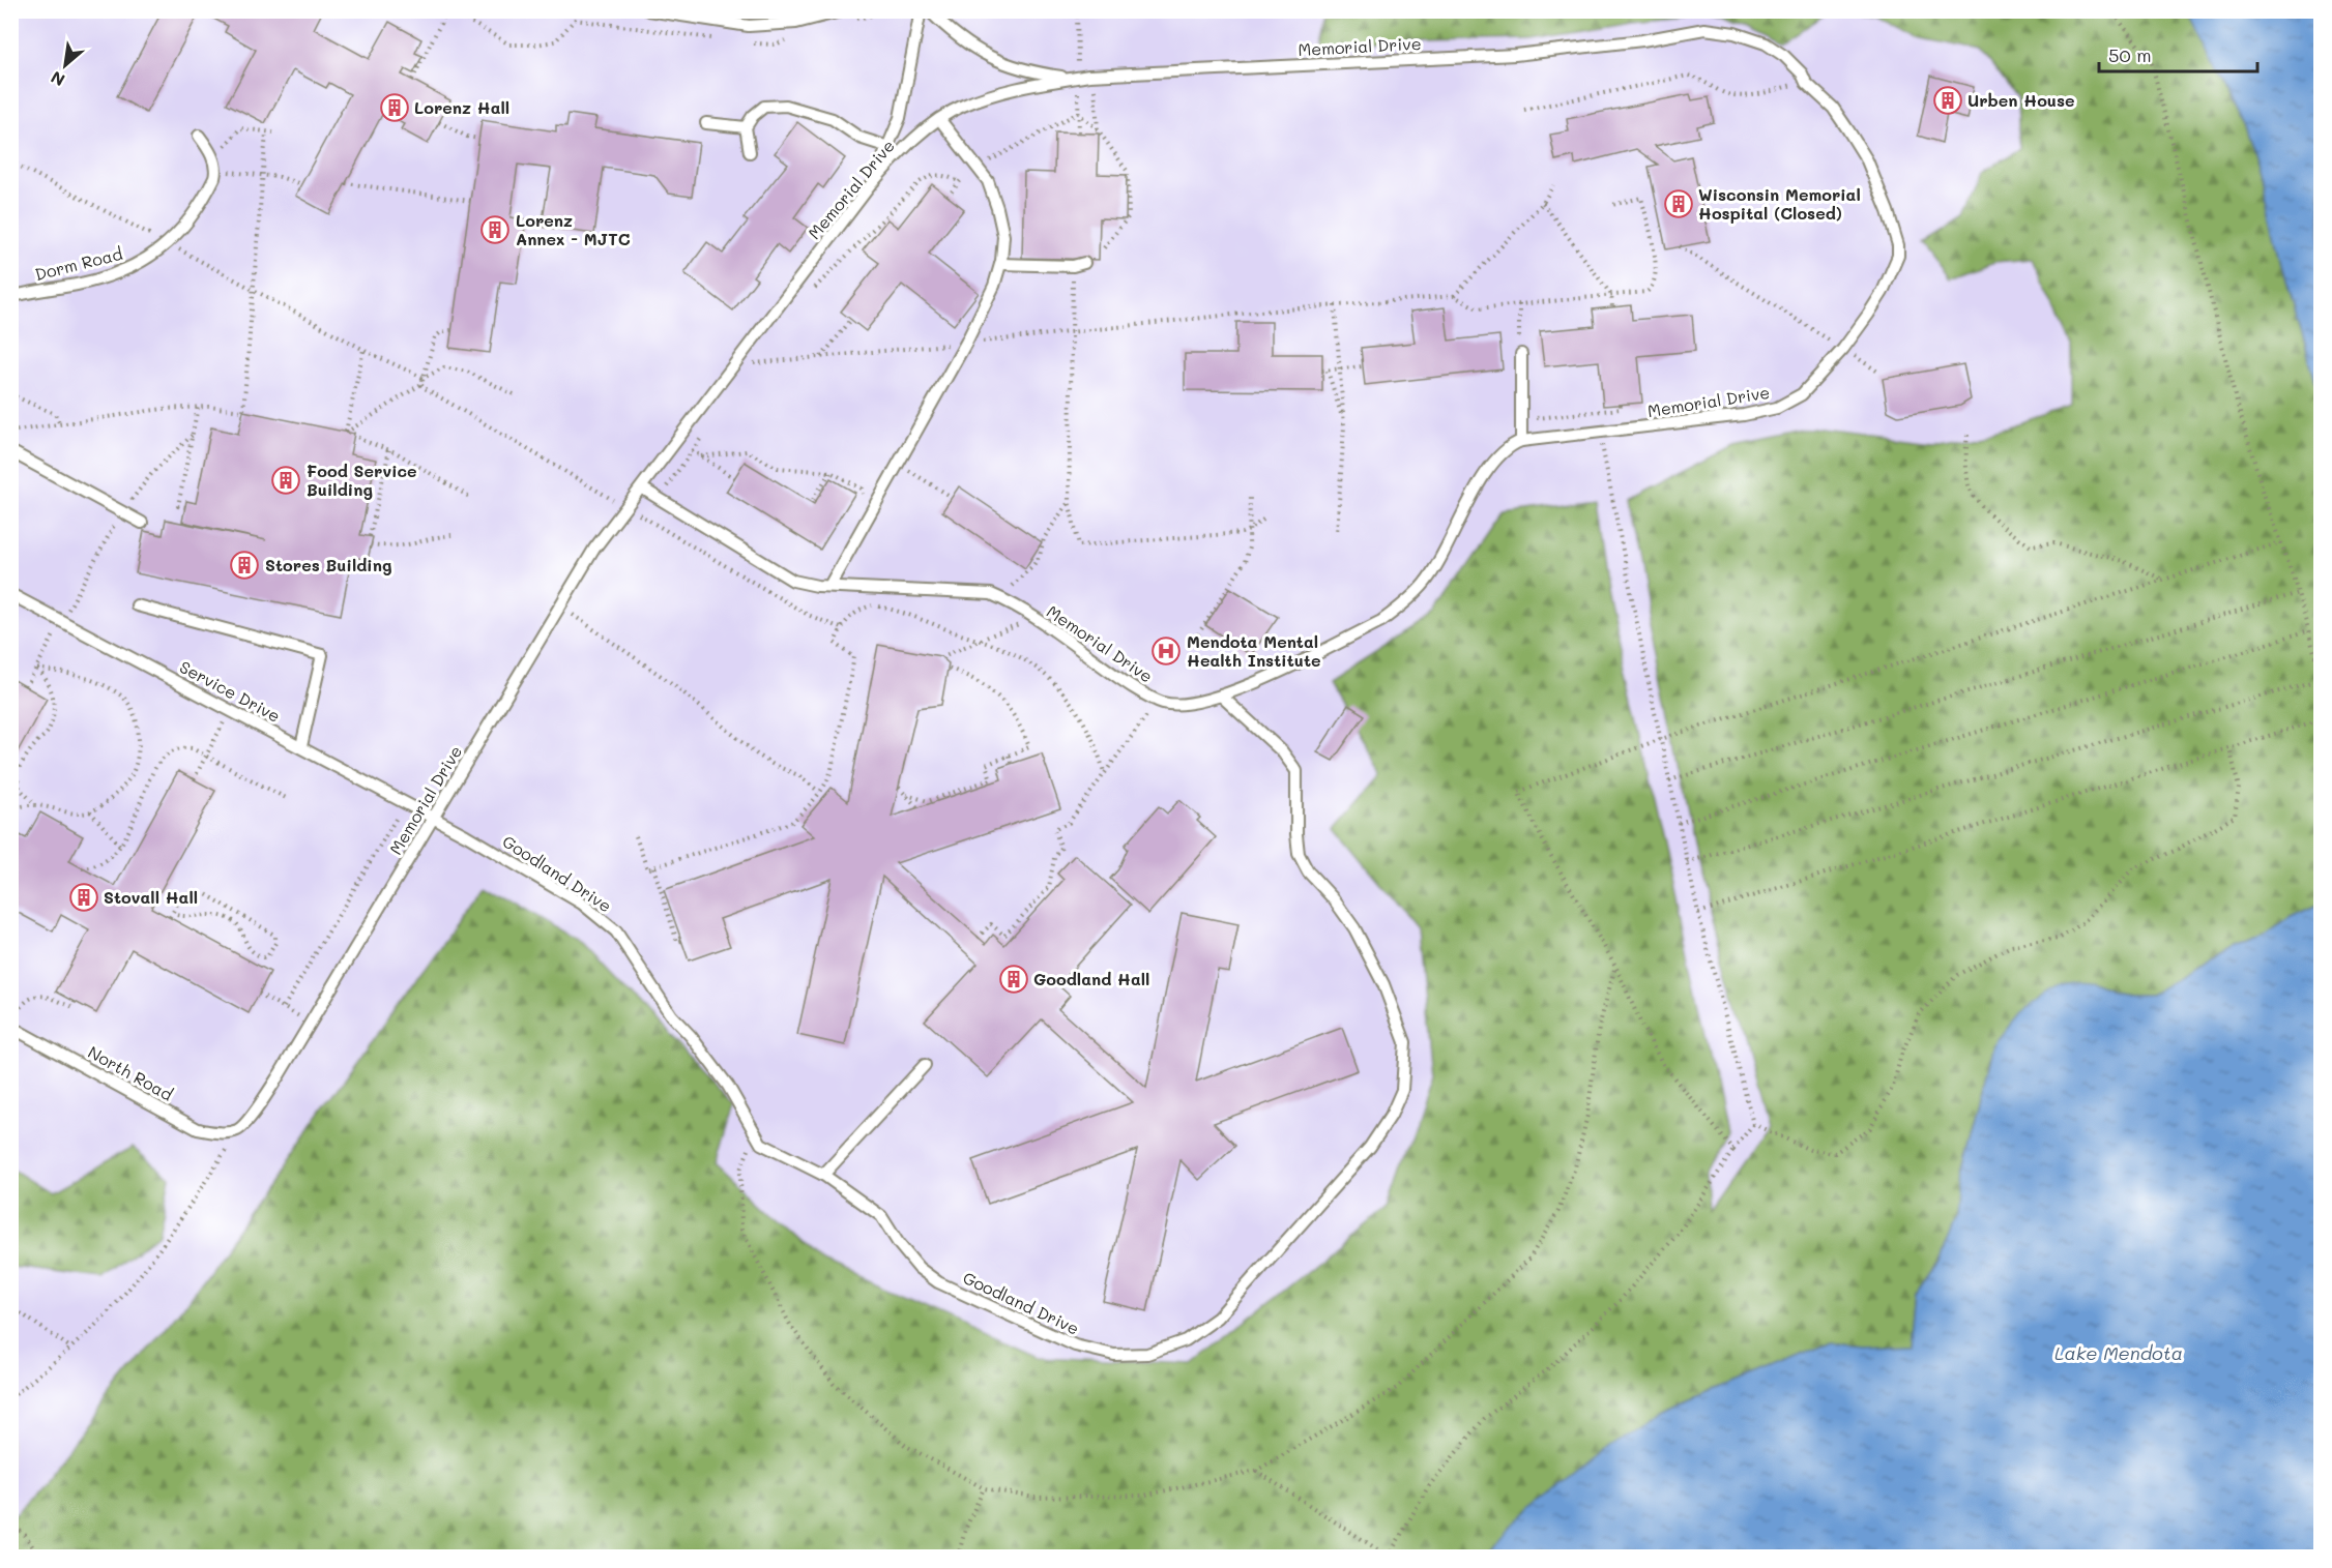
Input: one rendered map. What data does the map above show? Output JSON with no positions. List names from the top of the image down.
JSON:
{
  "streets": {
    "lane": [
      "Memorial Drive",
      "Dorm Road",
      "Service Drive",
      "Goodland Drive",
      "North Road"
    ]
  },
  "crossings": [
    ["Memorial Drive", "Service Drive"],
    ["Memorial Drive", "Goodland Drive"],
    ["Memorial Drive", "North Road"],
    ["Service Drive", "Goodland Drive"]
  ],
  "water": ["Lake Mendota"],
  "places": {
    "building": [
      "Urben House",
      "Lorenz Hall",
      "Wisconsin Memorial Hospital (Closed)",
      "Lorenz Annex - MJTC",
      "Food Service Building",
      "Stores Building",
      "Stovall Hall",
      "Goodland Hall"
    ],
    "hospital": ["Mendota Mental Health Institute"]
  },
  "scale_bar": "50 m",
  "north": "bottom left"
}
